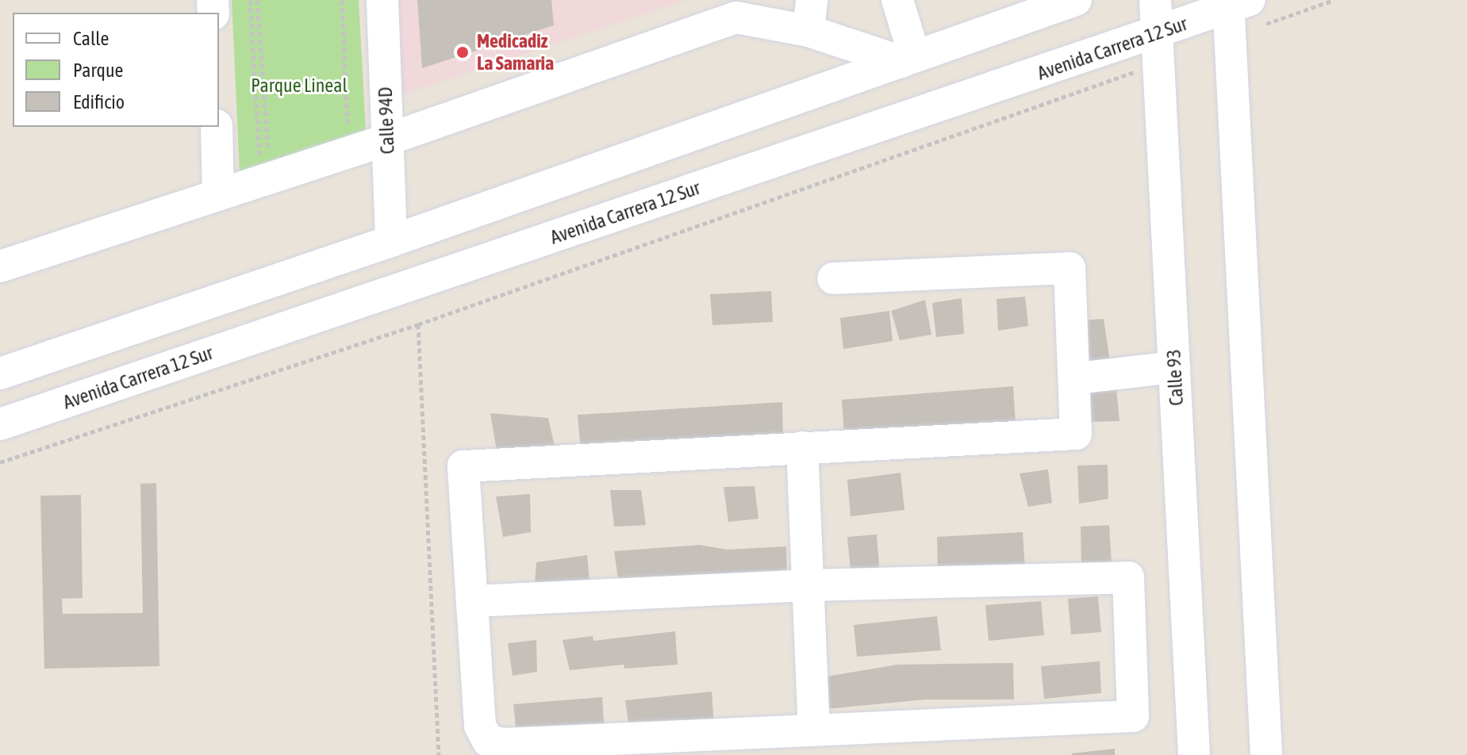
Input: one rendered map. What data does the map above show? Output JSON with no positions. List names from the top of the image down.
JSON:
{
  "streets": {
    "street": ["Avenida Carrera 12 Sur", "Calle 94D", "Calle 93"]
  },
  "crossings": [
    ["Avenida Carrera 12 Sur", "Calle 93"]
  ],
  "parks": ["Parque Lineal"],
  "places": ["Medicadiz La Samaria"],
  "legend": ["Calle", "Parque", "Edificio"]
}
